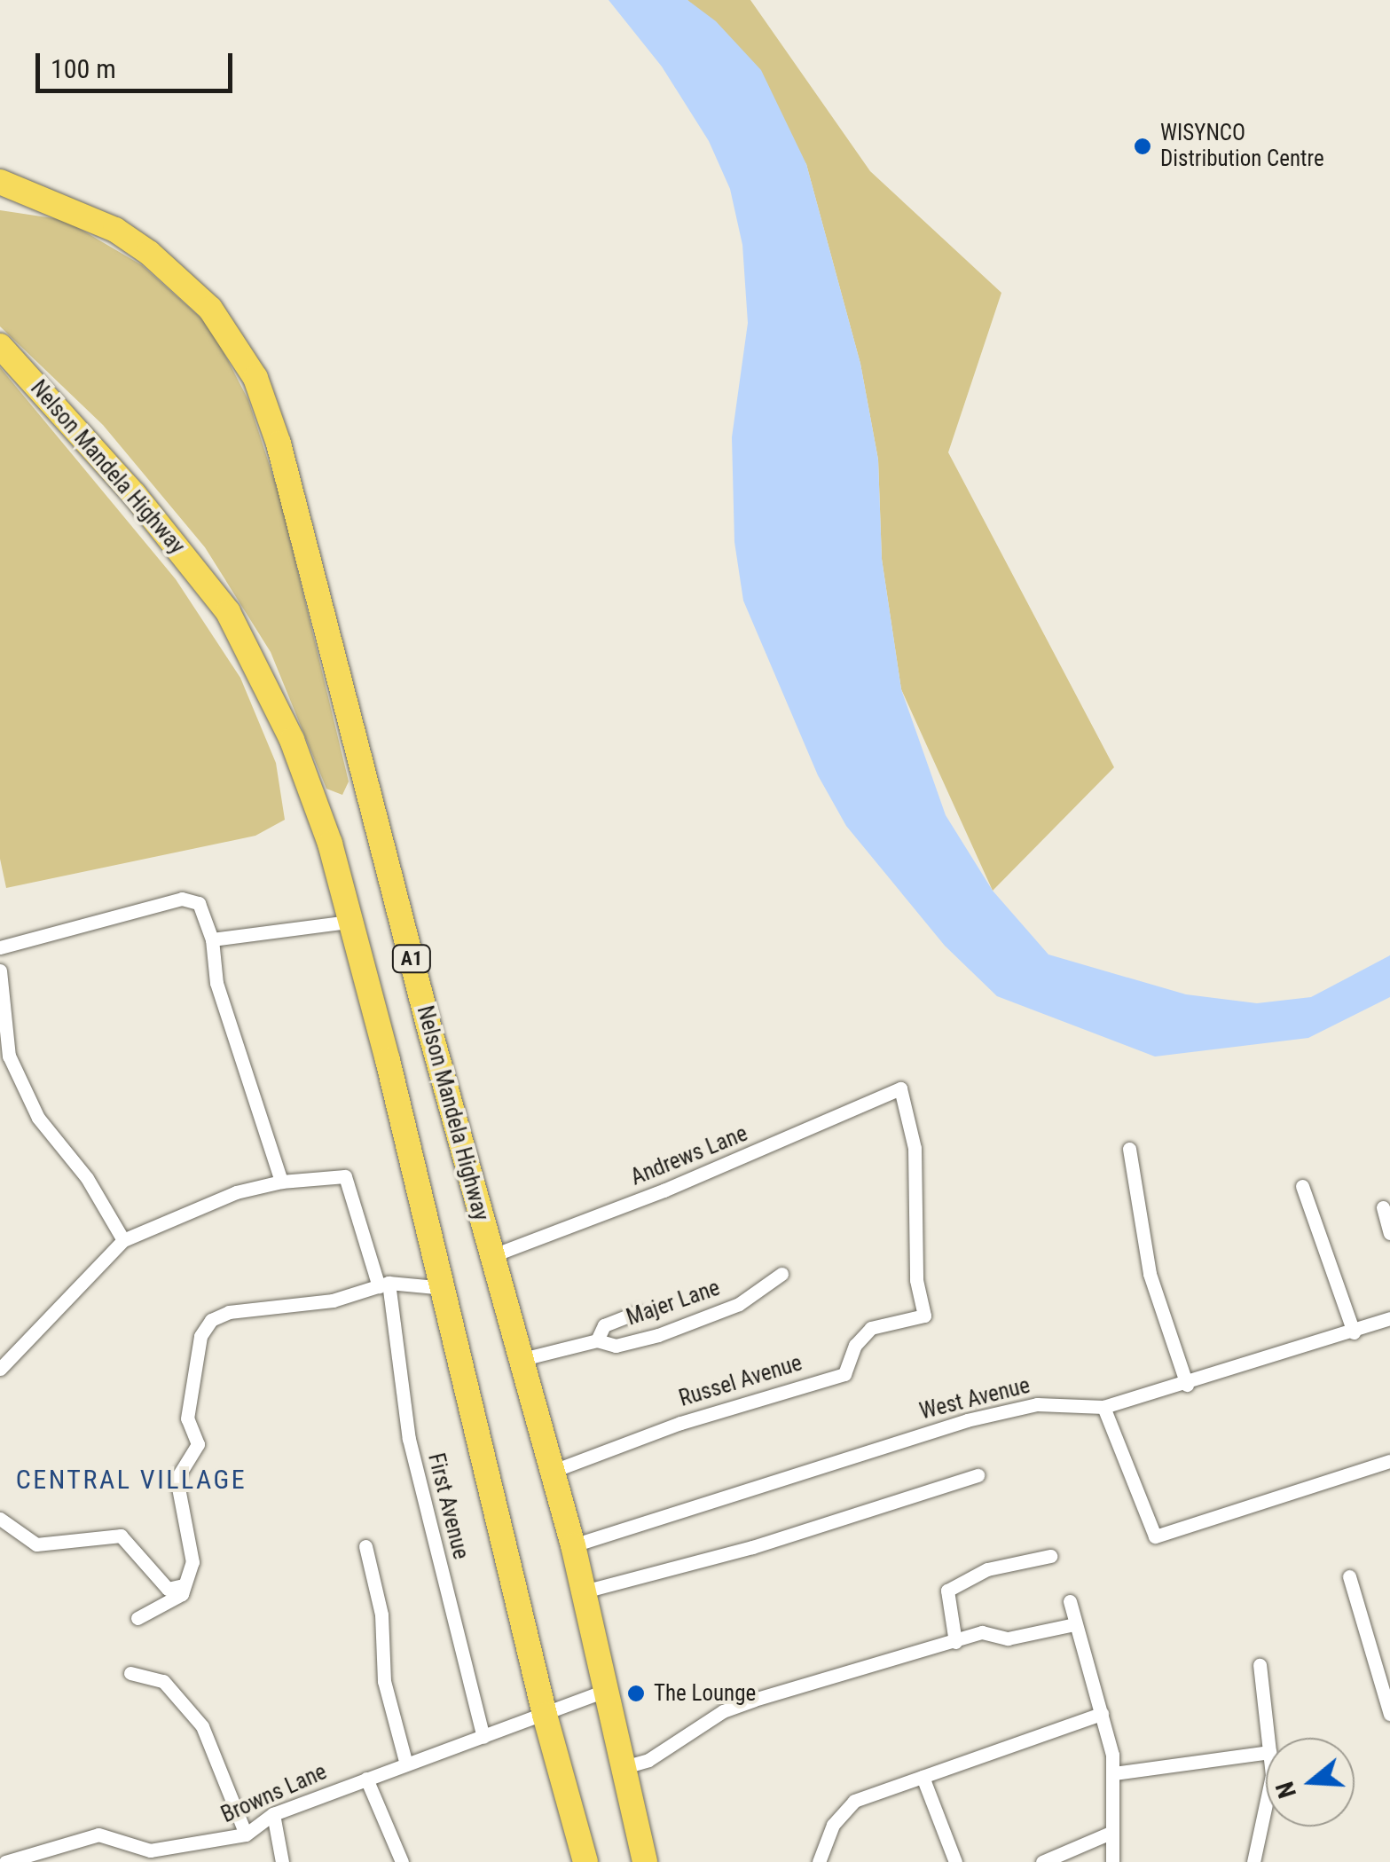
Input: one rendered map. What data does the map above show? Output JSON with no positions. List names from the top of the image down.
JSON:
{
  "streets": {
    "highway": ["Nelson Mandela Highway", "A1"],
    "street": [
      "Andrews Lane",
      "Majer Lane",
      "Russel Avenue",
      "West Avenue",
      "First Avenue",
      "Browns Lane"
    ]
  },
  "crossings": [
    ["Nelson Mandela Highway", "Andrews Lane"],
    ["Nelson Mandela Highway", "Majer Lane"],
    ["Nelson Mandela Highway", "Russel Avenue"],
    ["Nelson Mandela Highway", "West Avenue"],
    ["Nelson Mandela Highway", "Browns Lane"],
    ["Andrews Lane", "Russel Avenue"],
    ["First Avenue", "Browns Lane"]
  ],
  "districts": ["CENTRAL VILLAGE"],
  "places": ["WISYNCO Distribution Centre", "The Lounge"],
  "scale_bar": "100 m",
  "north": "left"
}
